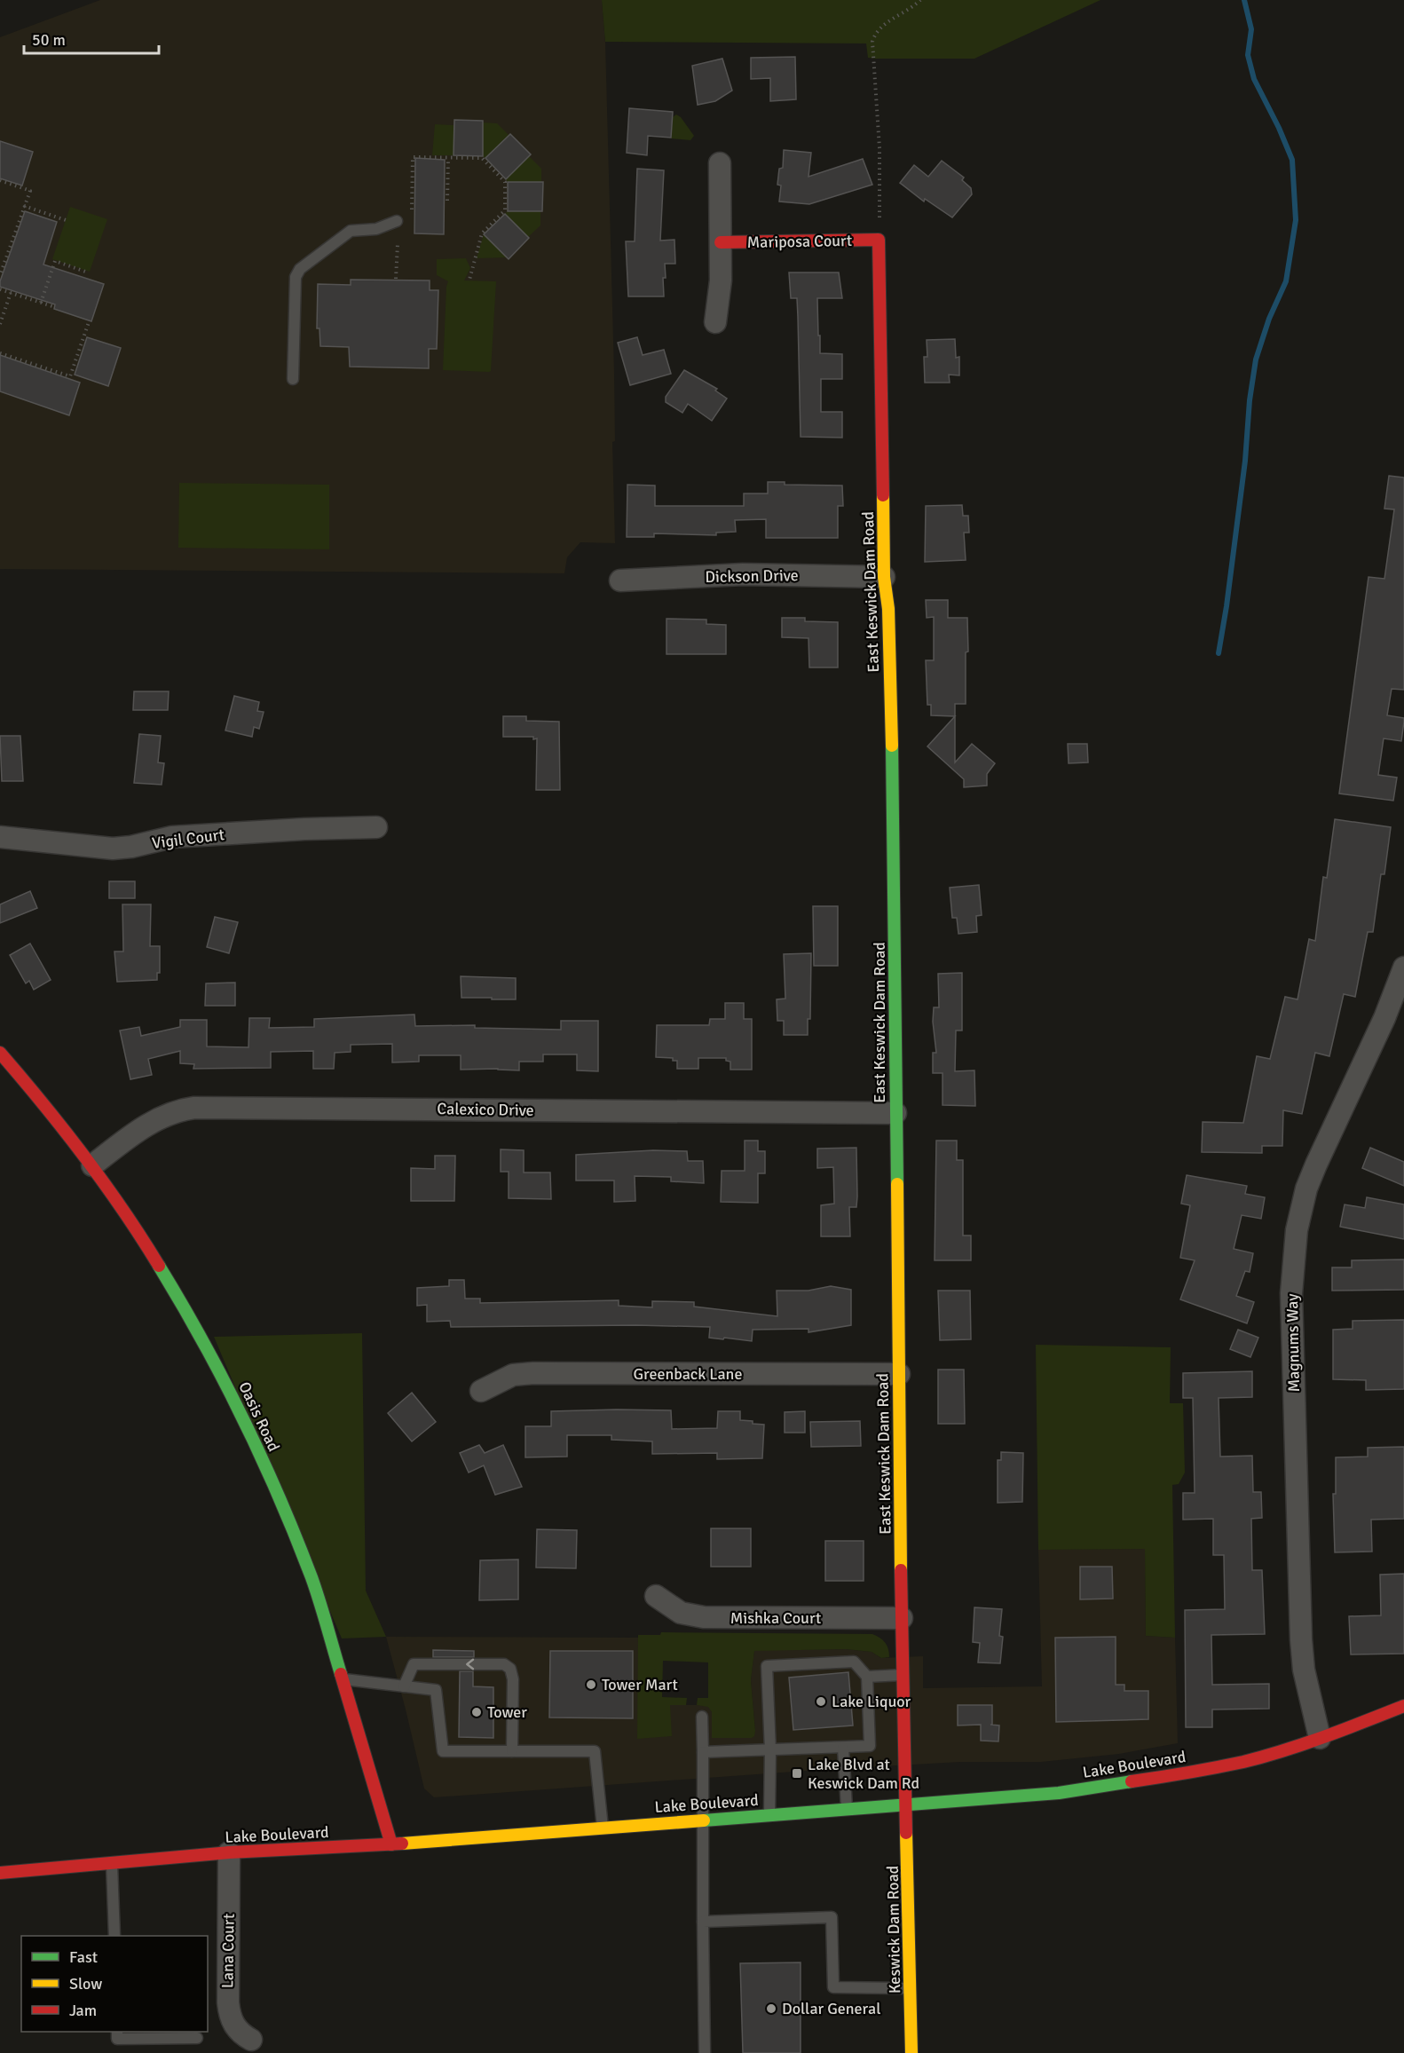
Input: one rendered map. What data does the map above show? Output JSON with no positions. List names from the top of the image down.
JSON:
{
  "streets": {
    "main road": [
      "Mariposa Court",
      "East Keswick Dam Road",
      "Oasis Road",
      "Lake Boulevard",
      "Keswick Dam Road"
    ],
    "street": [
      "Dickson Drive",
      "Vigil Court",
      "Calexico Drive",
      "Magnums Way",
      "Greenback Lane",
      "Mishka Court",
      "Lana Court"
    ]
  },
  "crossings": [
    ["Mariposa Court", "East Keswick Dam Road"],
    ["Dickson Drive", "East Keswick Dam Road"],
    ["East Keswick Dam Road", "Calexico Drive"],
    ["East Keswick Dam Road", "Greenback Lane"],
    ["East Keswick Dam Road", "Mishka Court"],
    ["East Keswick Dam Road", "Lake Boulevard"],
    ["East Keswick Dam Road", "Keswick Dam Road"],
    ["Calexico Drive", "Oasis Road"],
    ["Magnums Way", "Lake Boulevard"],
    ["Oasis Road", "Lake Boulevard"],
    ["Lake Boulevard", "Keswick Dam Road"],
    ["Lake Boulevard", "Lana Court"]
  ],
  "places": {
    "other": [
      "Tower Mart",
      "Lake Liquor",
      "Tower",
      "Dollar General"
    ],
    "transit": ["Lake Blvd at Keswick Dam Rd"]
  },
  "legend": ["Fast", "Slow", "Jam"],
  "scale_bar": "50 m"
}
